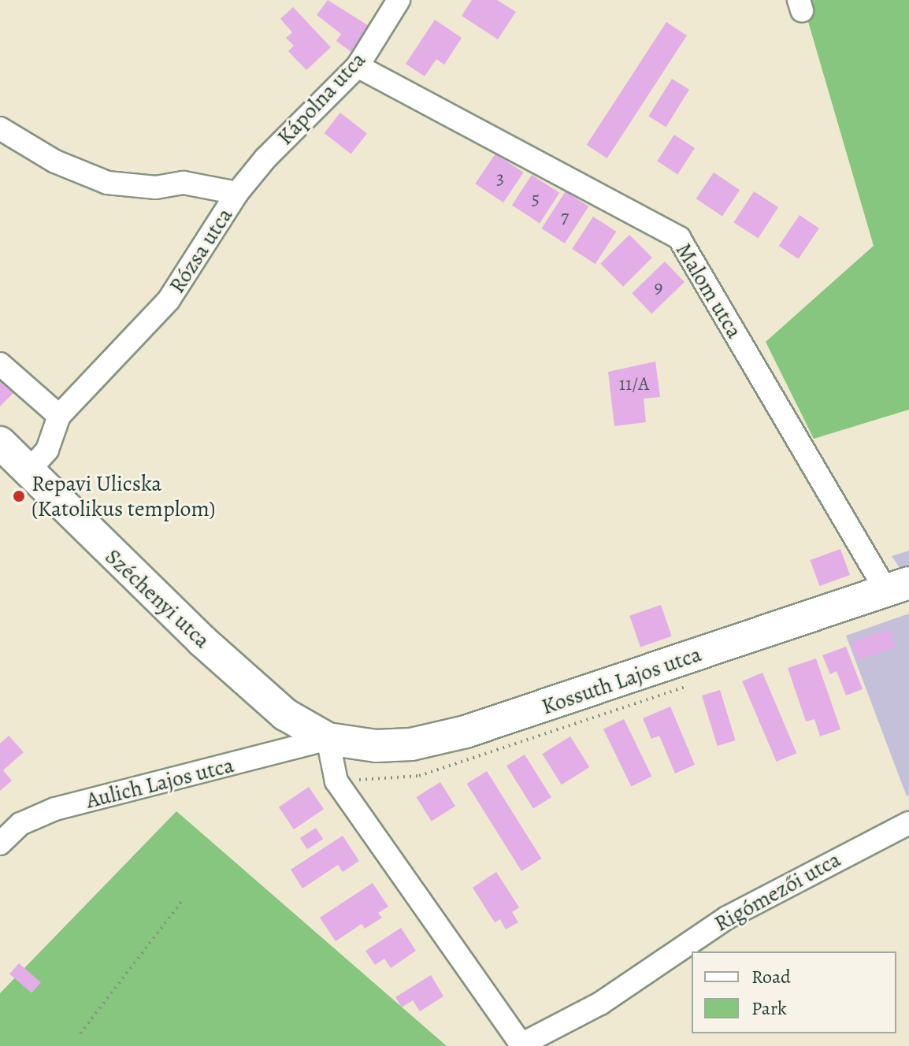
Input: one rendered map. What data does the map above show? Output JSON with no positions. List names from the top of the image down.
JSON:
{
  "streets": {
    "main road": ["Széchenyi utca", "Kossuth Lajos utca"],
    "street": [
      "Kápolna utca",
      "Rózsa utca",
      "Malom utca",
      "Aulich Lajos utca",
      "Rigómezői utca"
    ]
  },
  "crossings": [
    ["Kápolna utca", "Rózsa utca"],
    ["Kápolna utca", "Malom utca"],
    ["Rózsa utca", "Széchenyi utca"],
    ["Malom utca", "Kossuth Lajos utca"],
    ["Széchenyi utca", "Kossuth Lajos utca"],
    ["Széchenyi utca", "Aulich Lajos utca"],
    ["Széchenyi utca", "Rigómezői utca"],
    ["Kossuth Lajos utca", "Aulich Lajos utca"],
    ["Kossuth Lajos utca", "Rigómezői utca"],
    ["Aulich Lajos utca", "Rigómezői utca"]
  ],
  "places": ["Repavi Ulicska (Katolikus templom)"],
  "house_numbers": [
    "3",
    "5",
    "7",
    "9",
    "11/A"
  ],
  "legend": ["Road", "Park"]
}
